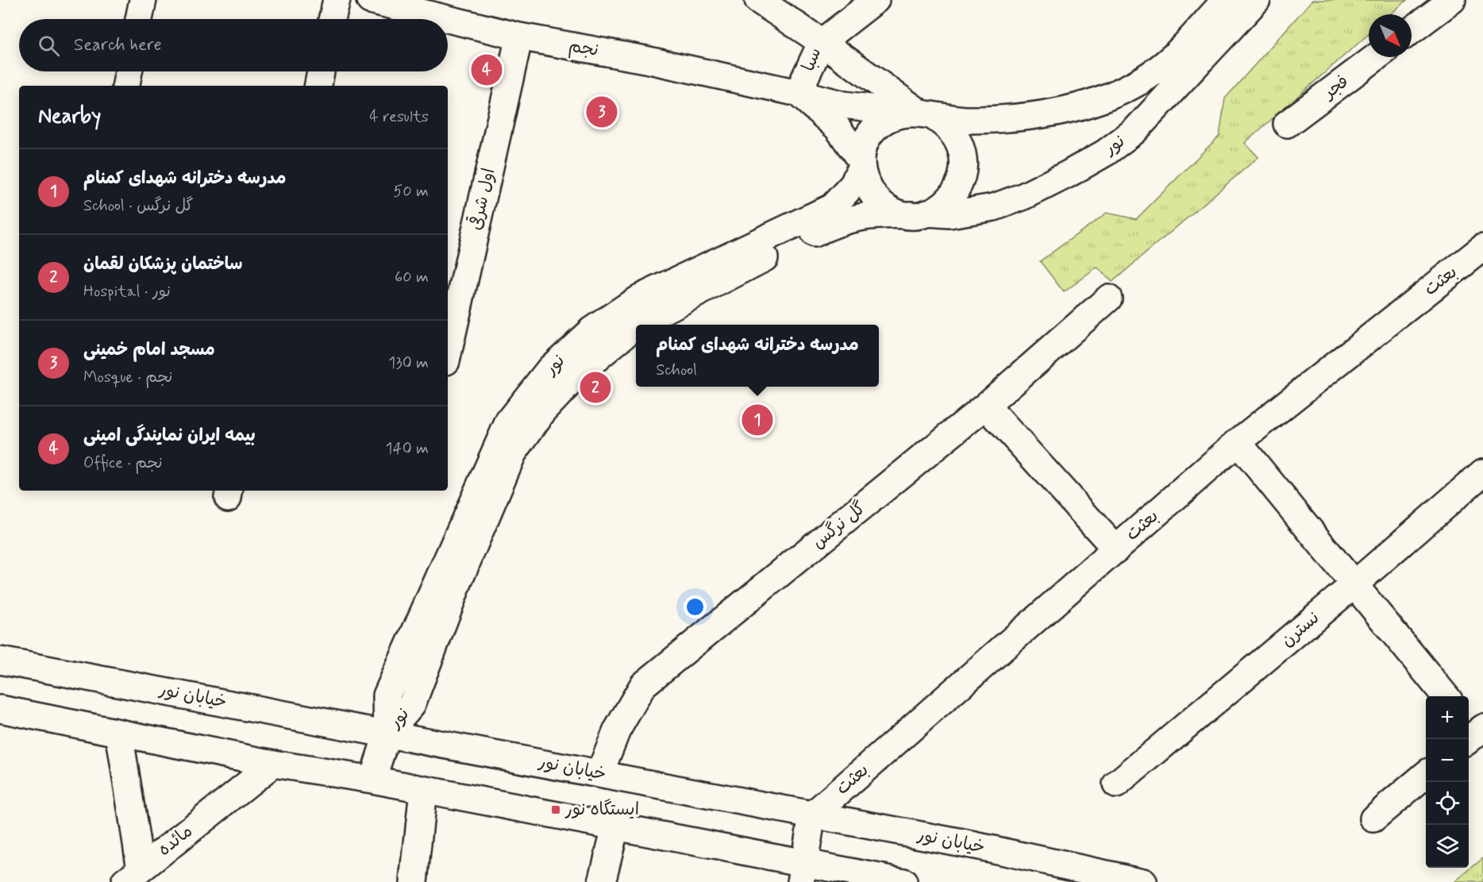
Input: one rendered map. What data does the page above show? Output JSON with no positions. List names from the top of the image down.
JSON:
{
  "streets": {
    "main road": [
      "نجم",
      "سبا",
      "فجر",
      "نور",
      "اول شرقی",
      "بعثت",
      "گل نرگس",
      "نسترن",
      "خیابان نور",
      "مائده"
    ]
  },
  "crossings": [
    ["نجم", "سبا"],
    ["نجم", "نور"],
    ["نجم", "اول شرقی"],
    ["نور", "خیابان نور"],
    ["بعثت", "خیابان نور"],
    ["گل نرگس", "خیابان نور"]
  ],
  "places": {
    "transit": ["ایستگاه نور"]
  },
  "north": "bottom right",
  "page": {
    "search": "Search here",
    "pins": [
      "4",
      "3",
      "2",
      "1"
    ],
    "heading": ["Nearby", "4 results"],
    "list": [
      {
        "mark": "1",
        "name": "مدرسه دخترانه شهدای کمنام",
        "note": "School · گل نرگس",
        "value": "50 m"
      },
      {
        "mark": "2",
        "name": "ساختمان پزشکان لقمان",
        "note": "Hospital · نور",
        "value": "60 m"
      },
      {
        "mark": "3",
        "name": "مسجد امام خمینی",
        "note": "Mosque · نجم",
        "value": "130 m"
      },
      {
        "mark": "4",
        "name": "بیمه ایران نمایندگی امینی",
        "note": "Office · نجم",
        "value": "140 m"
      }
    ],
    "popup": ["مدرسه دخترانه شهدای کمنام", "School"],
    "map_buttons": ["+", "−"]
  }
}
